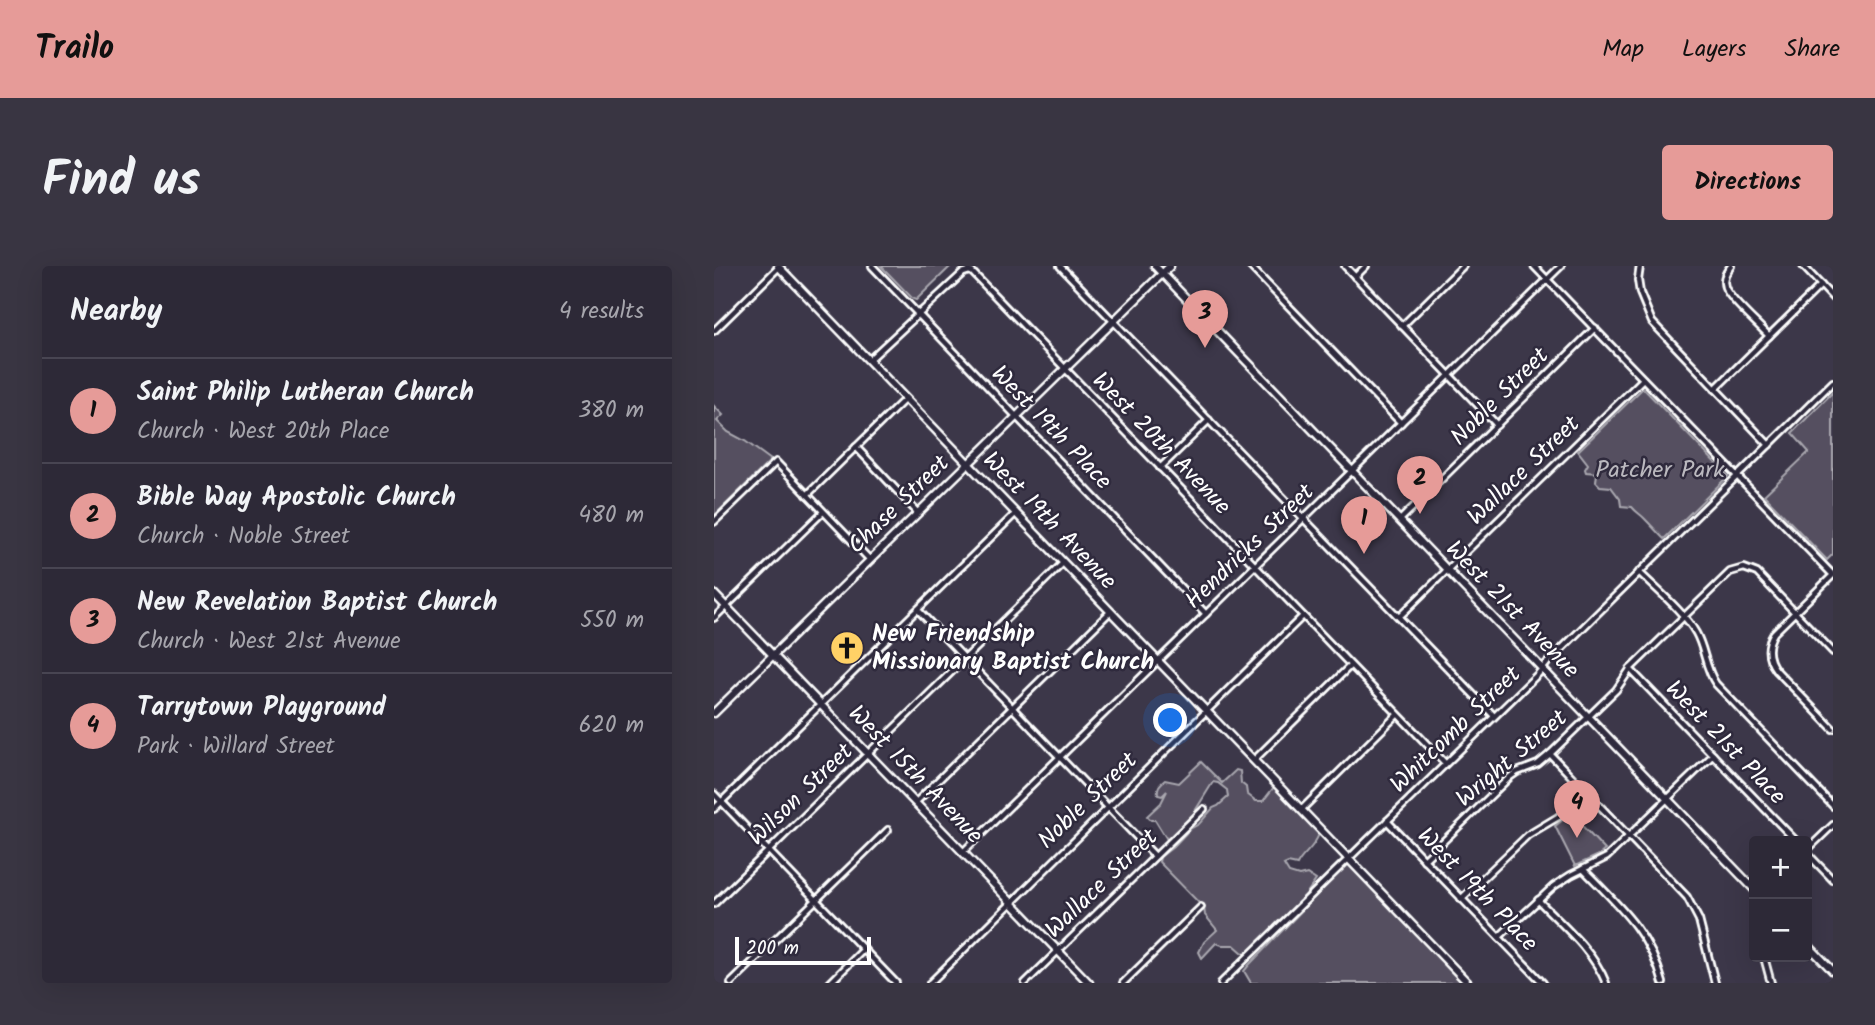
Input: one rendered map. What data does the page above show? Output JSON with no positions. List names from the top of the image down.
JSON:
{
  "streets": {
    "street": [
      "Noble Street",
      "West 19th Place",
      "West 20th Avenue",
      "Wallace Street",
      "Chase Street",
      "West 19th Avenue",
      "Hendricks Street",
      "West 21st Avenue",
      "Whitcomb Street",
      "West 21st Place",
      "Wright Street",
      "West 15th Avenue",
      "Wilson Street"
    ]
  },
  "crossings": [
    ["Noble Street", "West 20th Avenue"],
    ["Noble Street", "West 19th Avenue"],
    ["Noble Street", "West 21st Avenue"],
    ["Noble Street", "West 15th Avenue"],
    ["West 19th Place", "West 20th Avenue"],
    ["West 19th Place", "Chase Street"],
    ["West 19th Place", "Hendricks Street"],
    ["West 19th Place", "Whitcomb Street"],
    ["West 19th Place", "Wright Street"],
    ["West 20th Avenue", "Chase Street"],
    ["West 20th Avenue", "Hendricks Street"],
    ["West 20th Avenue", "Whitcomb Street"],
    ["Wallace Street", "West 21st Avenue"],
    ["Wallace Street", "West 15th Avenue"],
    ["Chase Street", "West 19th Avenue"],
    ["Chase Street", "West 21st Avenue"],
    ["Chase Street", "West 15th Avenue"],
    ["West 19th Avenue", "Hendricks Street"],
    ["West 19th Avenue", "Whitcomb Street"],
    ["West 19th Avenue", "Wilson Street"],
    ["Hendricks Street", "West 21st Avenue"],
    ["Hendricks Street", "West 15th Avenue"],
    ["West 21st Avenue", "Whitcomb Street"],
    ["West 21st Avenue", "Wright Street"],
    ["West 21st Place", "Wright Street"],
    ["West 15th Avenue", "Wilson Street"]
  ],
  "parks": ["Patcher Park"],
  "places": {
    "church": ["New Friendship Missionary Baptist Church"]
  },
  "scale_bar": "200 m",
  "page": {
    "header": "Trailo",
    "nav": ["Map", "Layers", "Share"],
    "title": "Find us",
    "buttons": "Directions",
    "heading": ["Nearby", "4 results"],
    "pins": [
      "3",
      "2",
      "1",
      "4"
    ],
    "list": [
      {
        "mark": "1",
        "name": "Saint Philip Lutheran Church",
        "note": "Church · West 20th Place",
        "value": "380 m"
      },
      {
        "mark": "2",
        "name": "Bible Way Apostolic Church",
        "note": "Church · Noble Street",
        "value": "480 m"
      },
      {
        "mark": "3",
        "name": "New Revelation Baptist Church",
        "note": "Church · West 21st Avenue",
        "value": "550 m"
      },
      {
        "mark": "4",
        "name": "Tarrytown Playground",
        "note": "Park · Willard Street",
        "value": "620 m"
      }
    ],
    "map_buttons": ["+", "−"],
    "scale": "200 m"
  }
}
